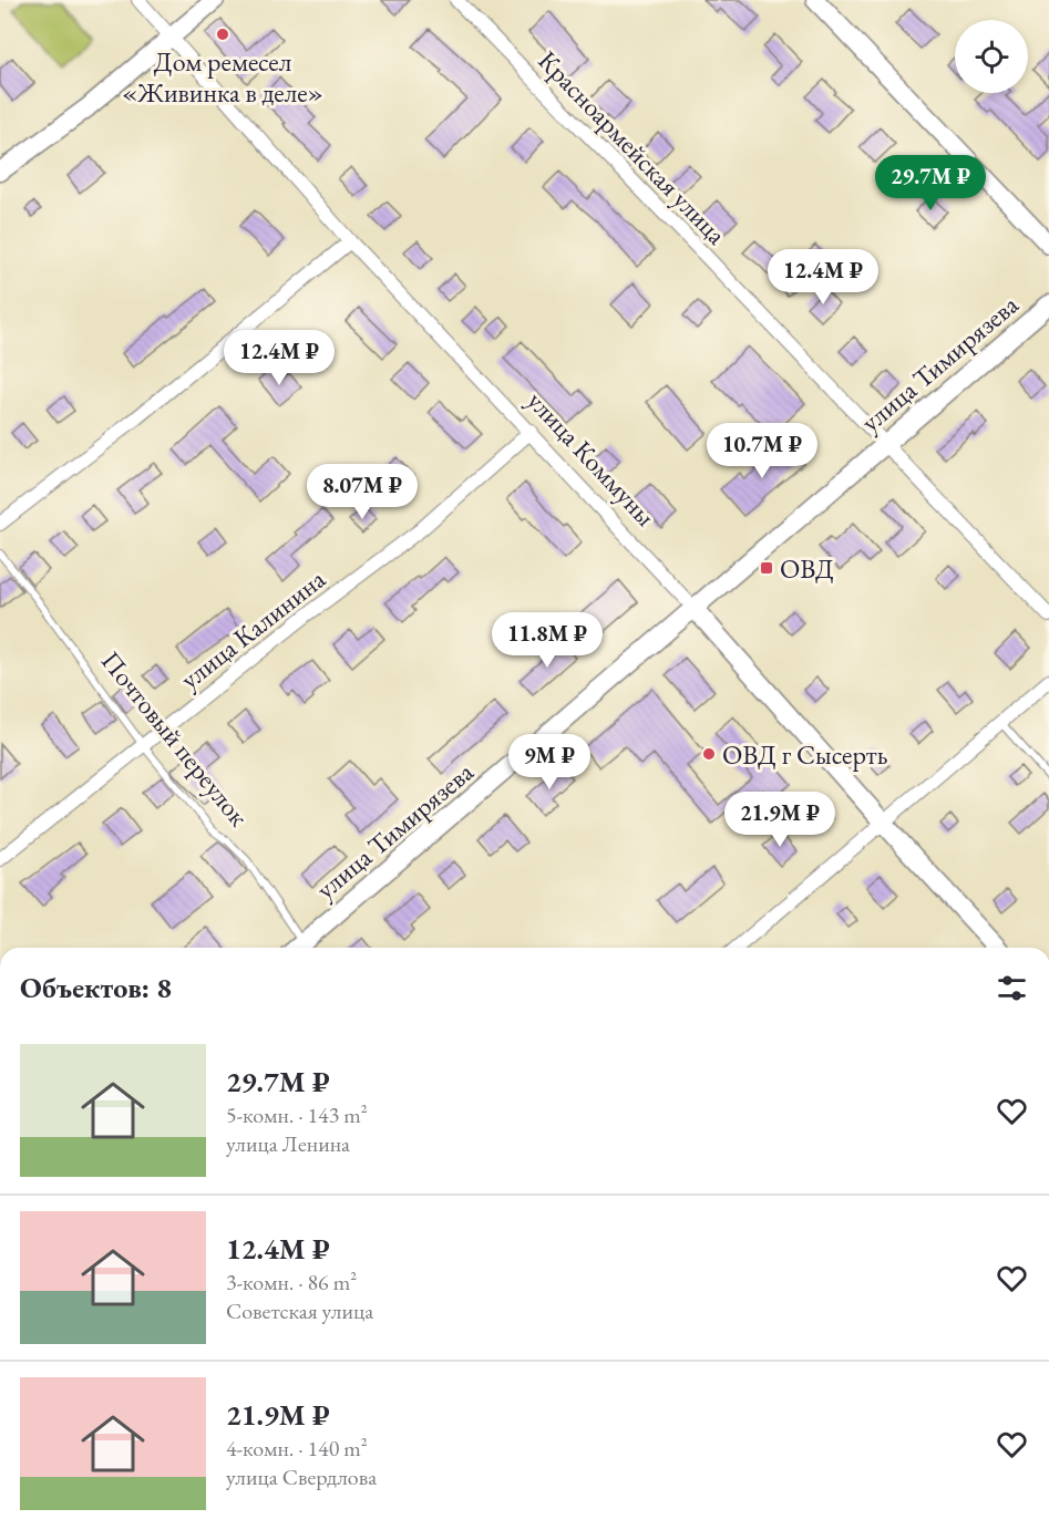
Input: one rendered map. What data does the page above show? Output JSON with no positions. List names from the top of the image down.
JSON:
{
  "streets": {
    "street": [
      "Красноармейская улица",
      "улица Тимирязева",
      "улица Коммуны",
      "улица Калинина"
    ],
    "lane": ["Почтовый переулок"]
  },
  "crossings": [
    ["Красноармейская улица", "улица Тимирязева"],
    ["улица Тимирязева", "улица Коммуны"],
    ["улица Коммуны", "улица Калинина"],
    ["улица Калинина", "Почтовый переулок"]
  ],
  "places": {
    "other": ["Дом ремесел «Живинка в деле»", "ОВД г Сысерть"],
    "transit": ["ОВД"]
  },
  "page": {
    "price": [
      "29.7M ₽",
      "12.4M ₽",
      "12.4M ₽",
      "10.7M ₽",
      "8.07M ₽",
      "11.8M ₽",
      "9M ₽",
      "21.9M ₽"
    ],
    "heading": "Объектов: 8",
    "list": [
      {
        "name": "29.7M ₽",
        "note": "5-комн. · 143 m² · улица Ленина"
      },
      {
        "name": "12.4M ₽",
        "note": "3-комн. · 86 m² · Советская улица"
      },
      {
        "name": "21.9M ₽",
        "note": "4-комн. · 140 m² · улица Свердлова"
      }
    ]
  }
}
